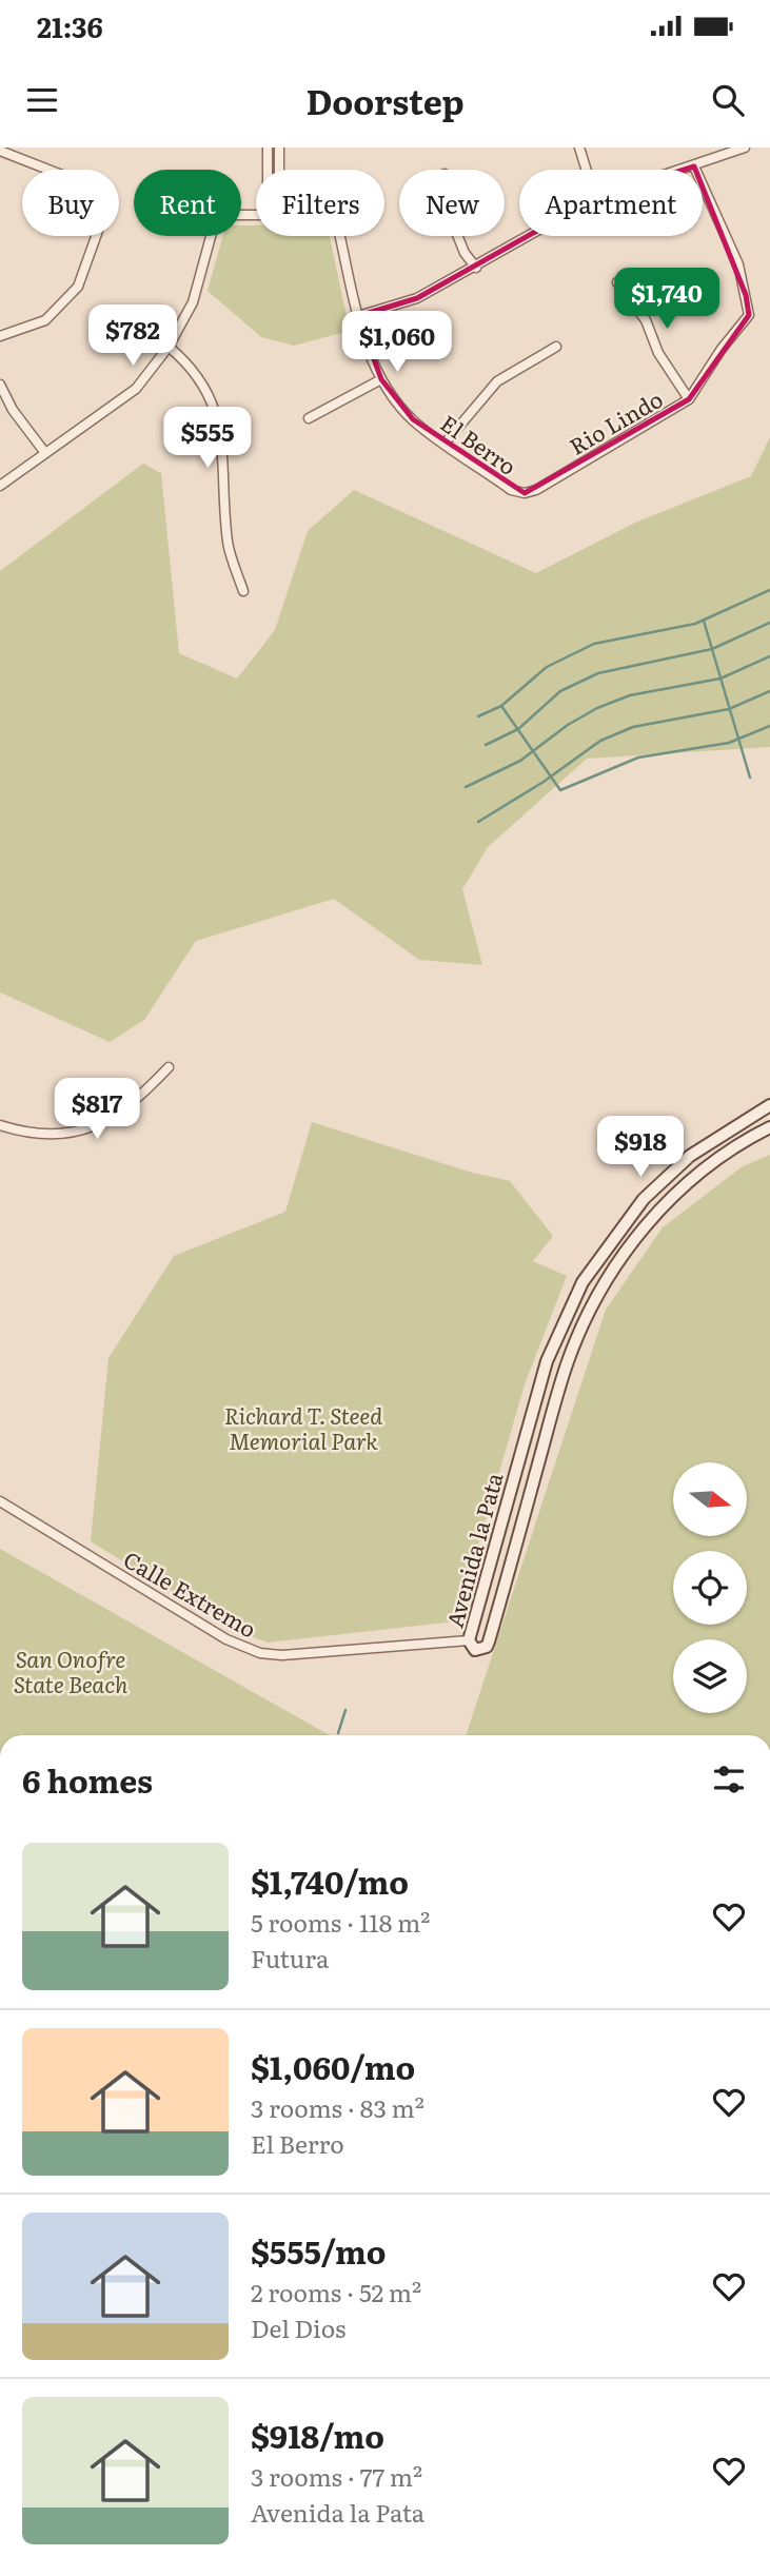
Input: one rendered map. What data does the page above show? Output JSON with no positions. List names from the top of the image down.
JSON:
{
  "streets": {
    "main road": ["Avenida la Pata"],
    "street": ["Rio Lindo", "El Berro", "Calle Extremo"]
  },
  "crossings": [
    ["Rio Lindo", "El Berro"],
    ["Avenida la Pata", "Calle Extremo"]
  ],
  "parks": ["Richard T. Steed Memorial Park", "San Onofre State Beach"],
  "north": "right",
  "page": {
    "status": "21:36",
    "header": "Doorstep",
    "chip": [
      "Buy",
      "Rent",
      "Filters",
      "New",
      "Apartment"
    ],
    "price": [
      "$1,740",
      "$782",
      "$1,060",
      "$555",
      "$817",
      "$918"
    ],
    "heading": "6 homes",
    "list": [
      {
        "name": "$1,740/mo",
        "note": "5 rooms · 118 m² · Futura"
      },
      {
        "name": "$1,060/mo",
        "note": "3 rooms · 83 m² · El Berro"
      },
      {
        "name": "$555/mo",
        "note": "2 rooms · 52 m² · Del Dios"
      },
      {
        "name": "$918/mo",
        "note": "3 rooms · 77 m² · Avenida la Pata"
      }
    ]
  }
}
